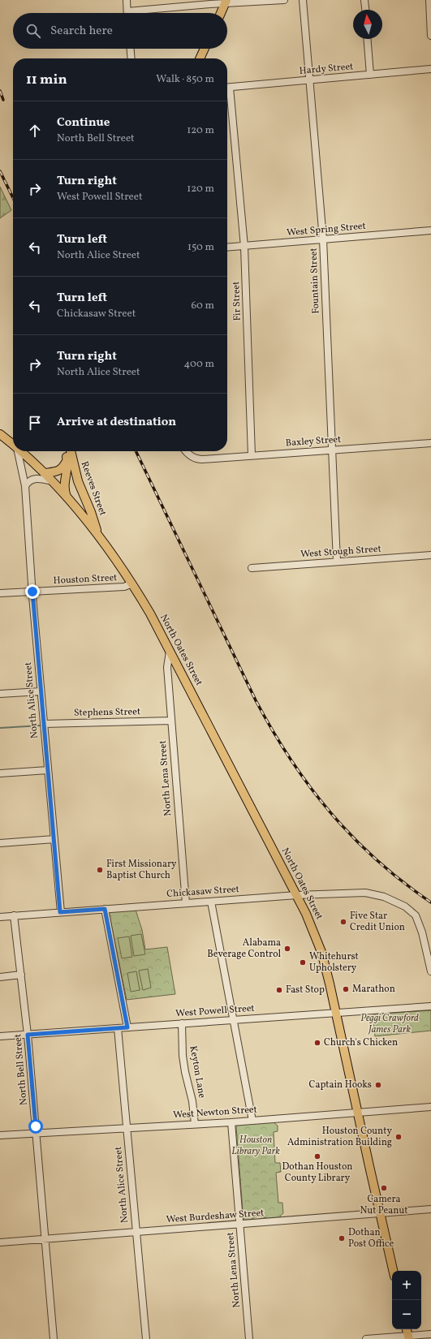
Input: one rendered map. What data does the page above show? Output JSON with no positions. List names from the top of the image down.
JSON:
{
  "streets": {
    "main road": ["Reeves Street", "North Oates Street"],
    "street": [
      "Hardy Street",
      "West Spring Street",
      "Fountain Street",
      "Fir Street",
      "Baxley Street",
      "West Stough Street",
      "Houston Street",
      "North Alice Street",
      "Stephens Street",
      "North Lena Street",
      "Chickasaw Street",
      "West Powell Street",
      "North Bell Street",
      "Keyton Lane",
      "West Newton Street",
      "West Burdeshaw Street"
    ]
  },
  "crossings": [
    ["Hardy Street", "Fountain Street"],
    ["West Spring Street", "Fountain Street"],
    ["West Spring Street", "Fir Street"],
    ["Fountain Street", "Baxley Street"],
    ["Fountain Street", "West Stough Street"],
    ["Fir Street", "Baxley Street"],
    ["Reeves Street", "North Oates Street"],
    ["Houston Street", "North Oates Street"],
    ["Houston Street", "North Alice Street"],
    ["North Oates Street", "North Lena Street"],
    ["North Oates Street", "Chickasaw Street"],
    ["North Oates Street", "West Powell Street"],
    ["North Oates Street", "West Newton Street"],
    ["North Oates Street", "West Burdeshaw Street"],
    ["North Alice Street", "Stephens Street"],
    ["North Alice Street", "Chickasaw Street"],
    ["North Alice Street", "West Powell Street"],
    ["North Alice Street", "West Newton Street"],
    ["North Alice Street", "West Burdeshaw Street"],
    ["Stephens Street", "North Lena Street"],
    ["North Lena Street", "Chickasaw Street"],
    ["North Lena Street", "West Newton Street"],
    ["North Lena Street", "West Burdeshaw Street"],
    ["Chickasaw Street", "North Bell Street"],
    ["West Powell Street", "North Bell Street"],
    ["West Powell Street", "Keyton Lane"],
    ["North Bell Street", "West Newton Street"],
    ["North Bell Street", "West Burdeshaw Street"],
    ["Keyton Lane", "West Newton Street"]
  ],
  "parks": ["Peggi Crawford James Park", "Houston Library Park"],
  "places": [
    "First Missionary Baptist Church",
    "Five Star Credit Union",
    "Alabama Beverage Control",
    "Whitehurst Upholstery",
    "Marathon",
    "Fast Stop",
    "Church's Chicken",
    "Captain Hooks",
    "Houston County Administration Building",
    "Dothan Houston County Library",
    "Camera Nut Peanut",
    "Dothan Post Office"
  ],
  "north": "top",
  "page": {
    "search": "Search here",
    "heading": ["11 min", "Walk · 850 m"],
    "list": [
      ["Continue", "North Bell Street", "120 m"],
      ["Turn right", "West Powell Street", "120 m"],
      ["Turn left", "North Alice Street", "150 m"],
      ["Turn left", "Chickasaw Street", "60 m"],
      ["Turn right", "North Alice Street", "400 m"],
      "Arrive at destination"
    ],
    "map_buttons": ["+", "−"]
  }
}
